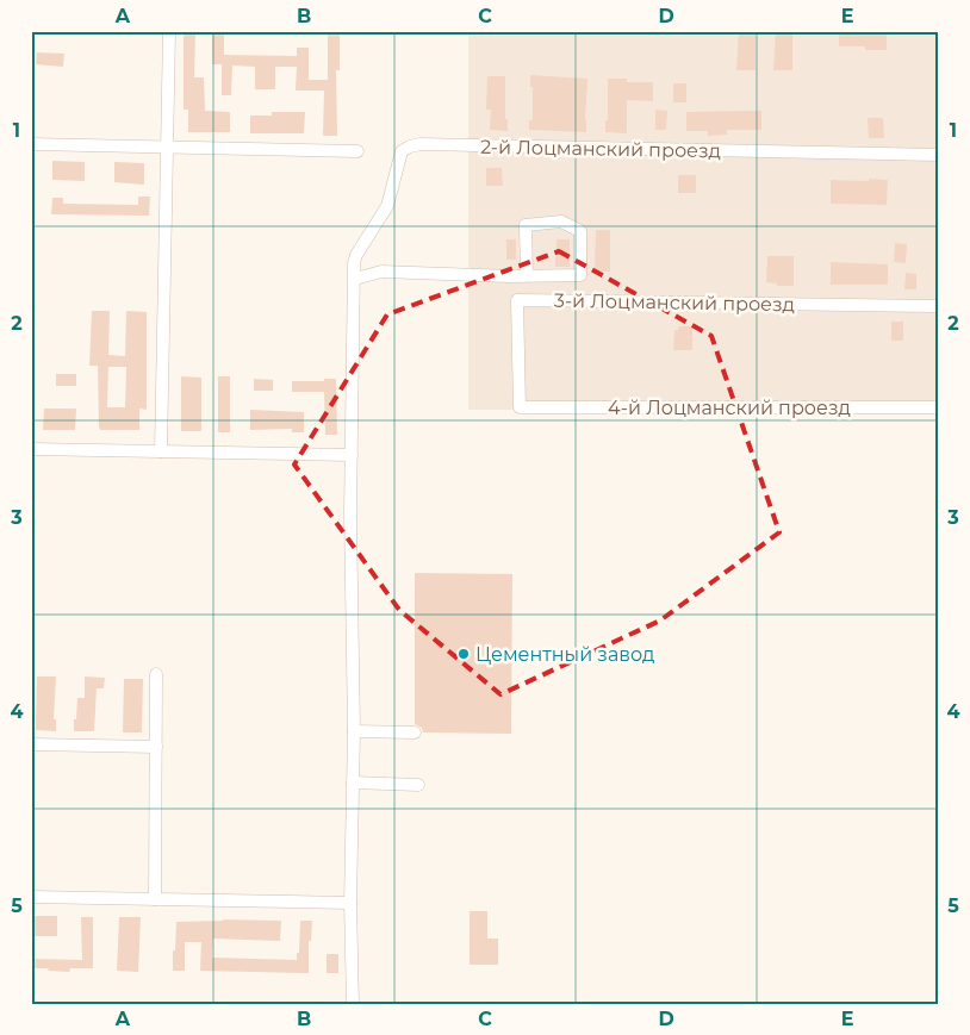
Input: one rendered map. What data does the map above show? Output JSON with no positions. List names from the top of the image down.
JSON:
{
  "streets": {
    "street": ["2-й Лоцманский проезд", "3-й Лоцманский проезд", "4-й Лоцманский проезд"]
  },
  "crossings": [
    ["3-й Лоцманский проезд", "4-й Лоцманский проезд"]
  ],
  "places": ["Цементный завод"],
  "grid": {
    "columns": [
      "A",
      "B",
      "C",
      "D",
      "E"
    ],
    "rows": [
      "1",
      "2",
      "3",
      "4",
      "5"
    ]
  }
}
